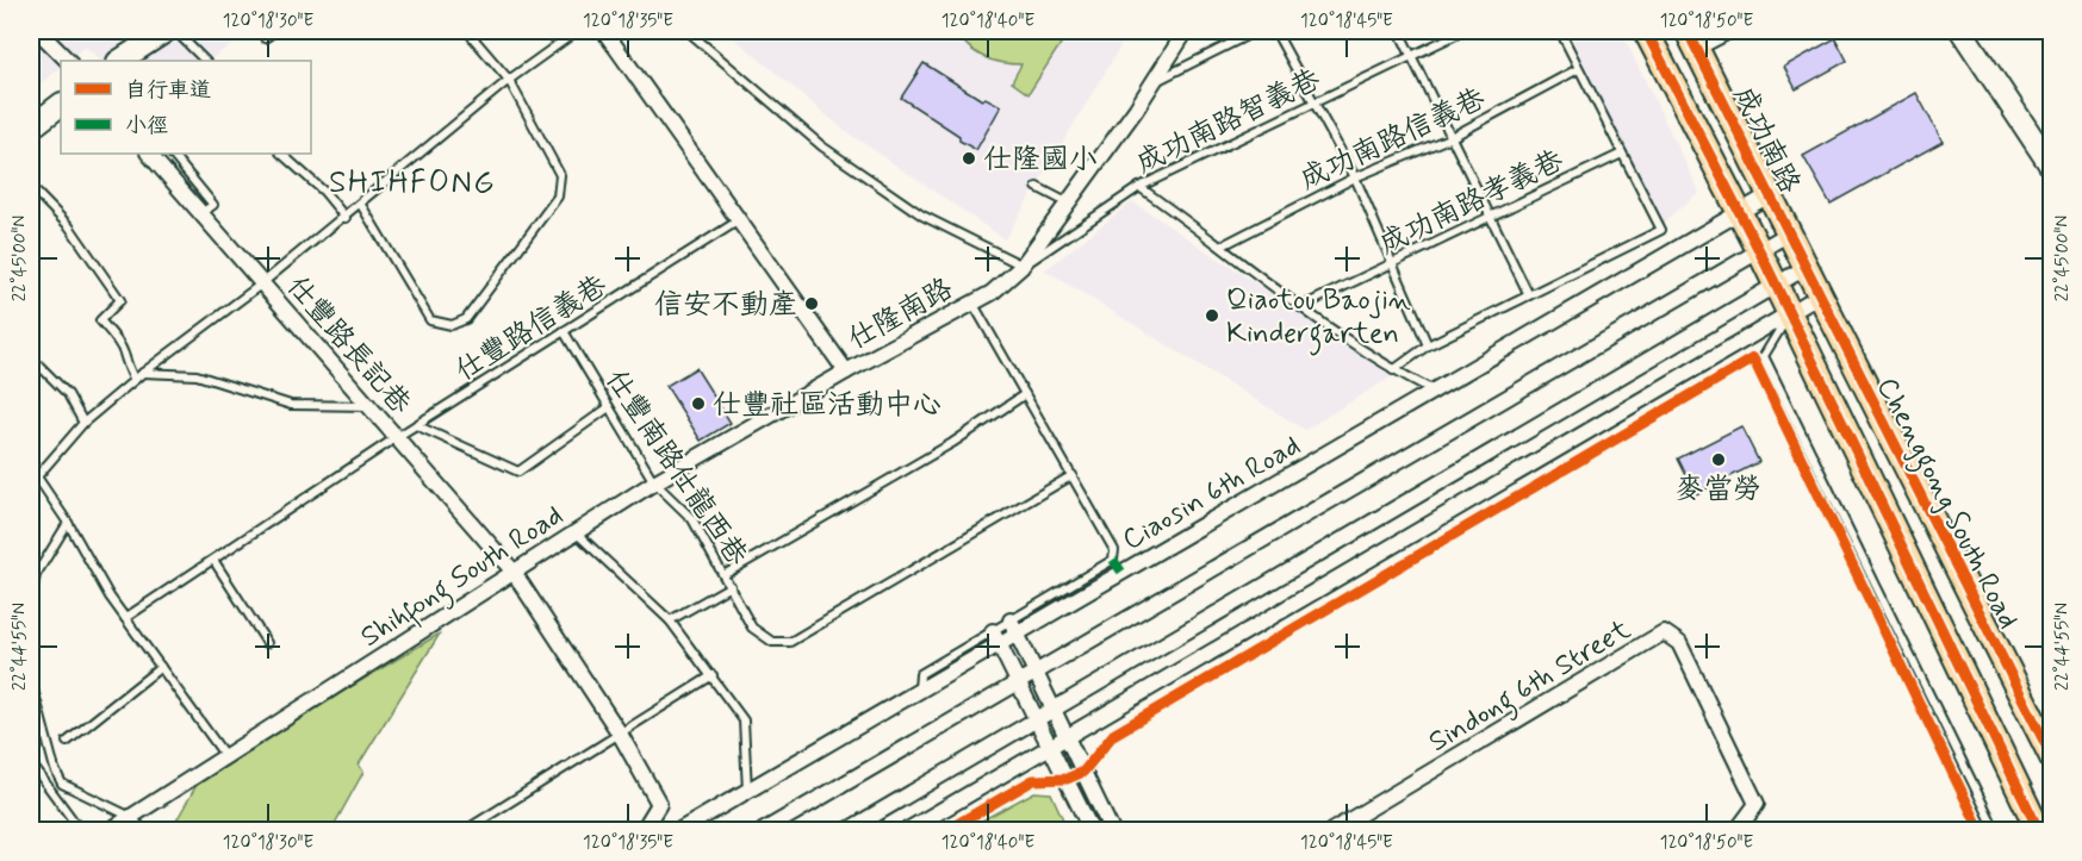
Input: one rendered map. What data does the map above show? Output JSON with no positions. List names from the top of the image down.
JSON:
{
  "streets": {
    "main road": ["成功南路", "Chenggong South Road"],
    "street": [
      "仕隆南路",
      "仕豐路長記巷",
      "Ciaosin 6th Road",
      "Shihfong South Road",
      "Sindong 6th Street"
    ],
    "lane": [
      "成功南路智義巷",
      "成功南路信義巷",
      "成功南路孝義巷",
      "仕豐路信義巷",
      "仕豐南路仕龍西巷"
    ]
  },
  "crossings": [
    ["成功南路智義巷", "仕隆南路"],
    ["成功南路", "Ciaosin 6th Road"],
    ["成功南路", "Chenggong South Road"],
    ["仕隆南路", "Shihfong South Road"],
    ["仕豐路信義巷", "仕豐路長記巷"],
    ["仕豐路信義巷", "仕豐南路仕龍西巷"],
    ["仕豐路長記巷", "Shihfong South Road"],
    ["仕豐南路仕龍西巷", "Shihfong South Road"]
  ],
  "districts": ["SHIHFONG"],
  "places": [
    "仕隆國小",
    "信安不動產",
    "Qiaotou Baojin Kindergarten",
    "仕豐社區活動中心",
    "麥當勞"
  ],
  "legend": ["自行車道", "小徑"],
  "coordinates": [
    "120°18'30\"E",
    "120°18'35\"E",
    "120°18'40\"E",
    "120°18'45\"E",
    "120°18'50\"E",
    "22°45'00\"N",
    "22°44'55\"N"
  ]
}
